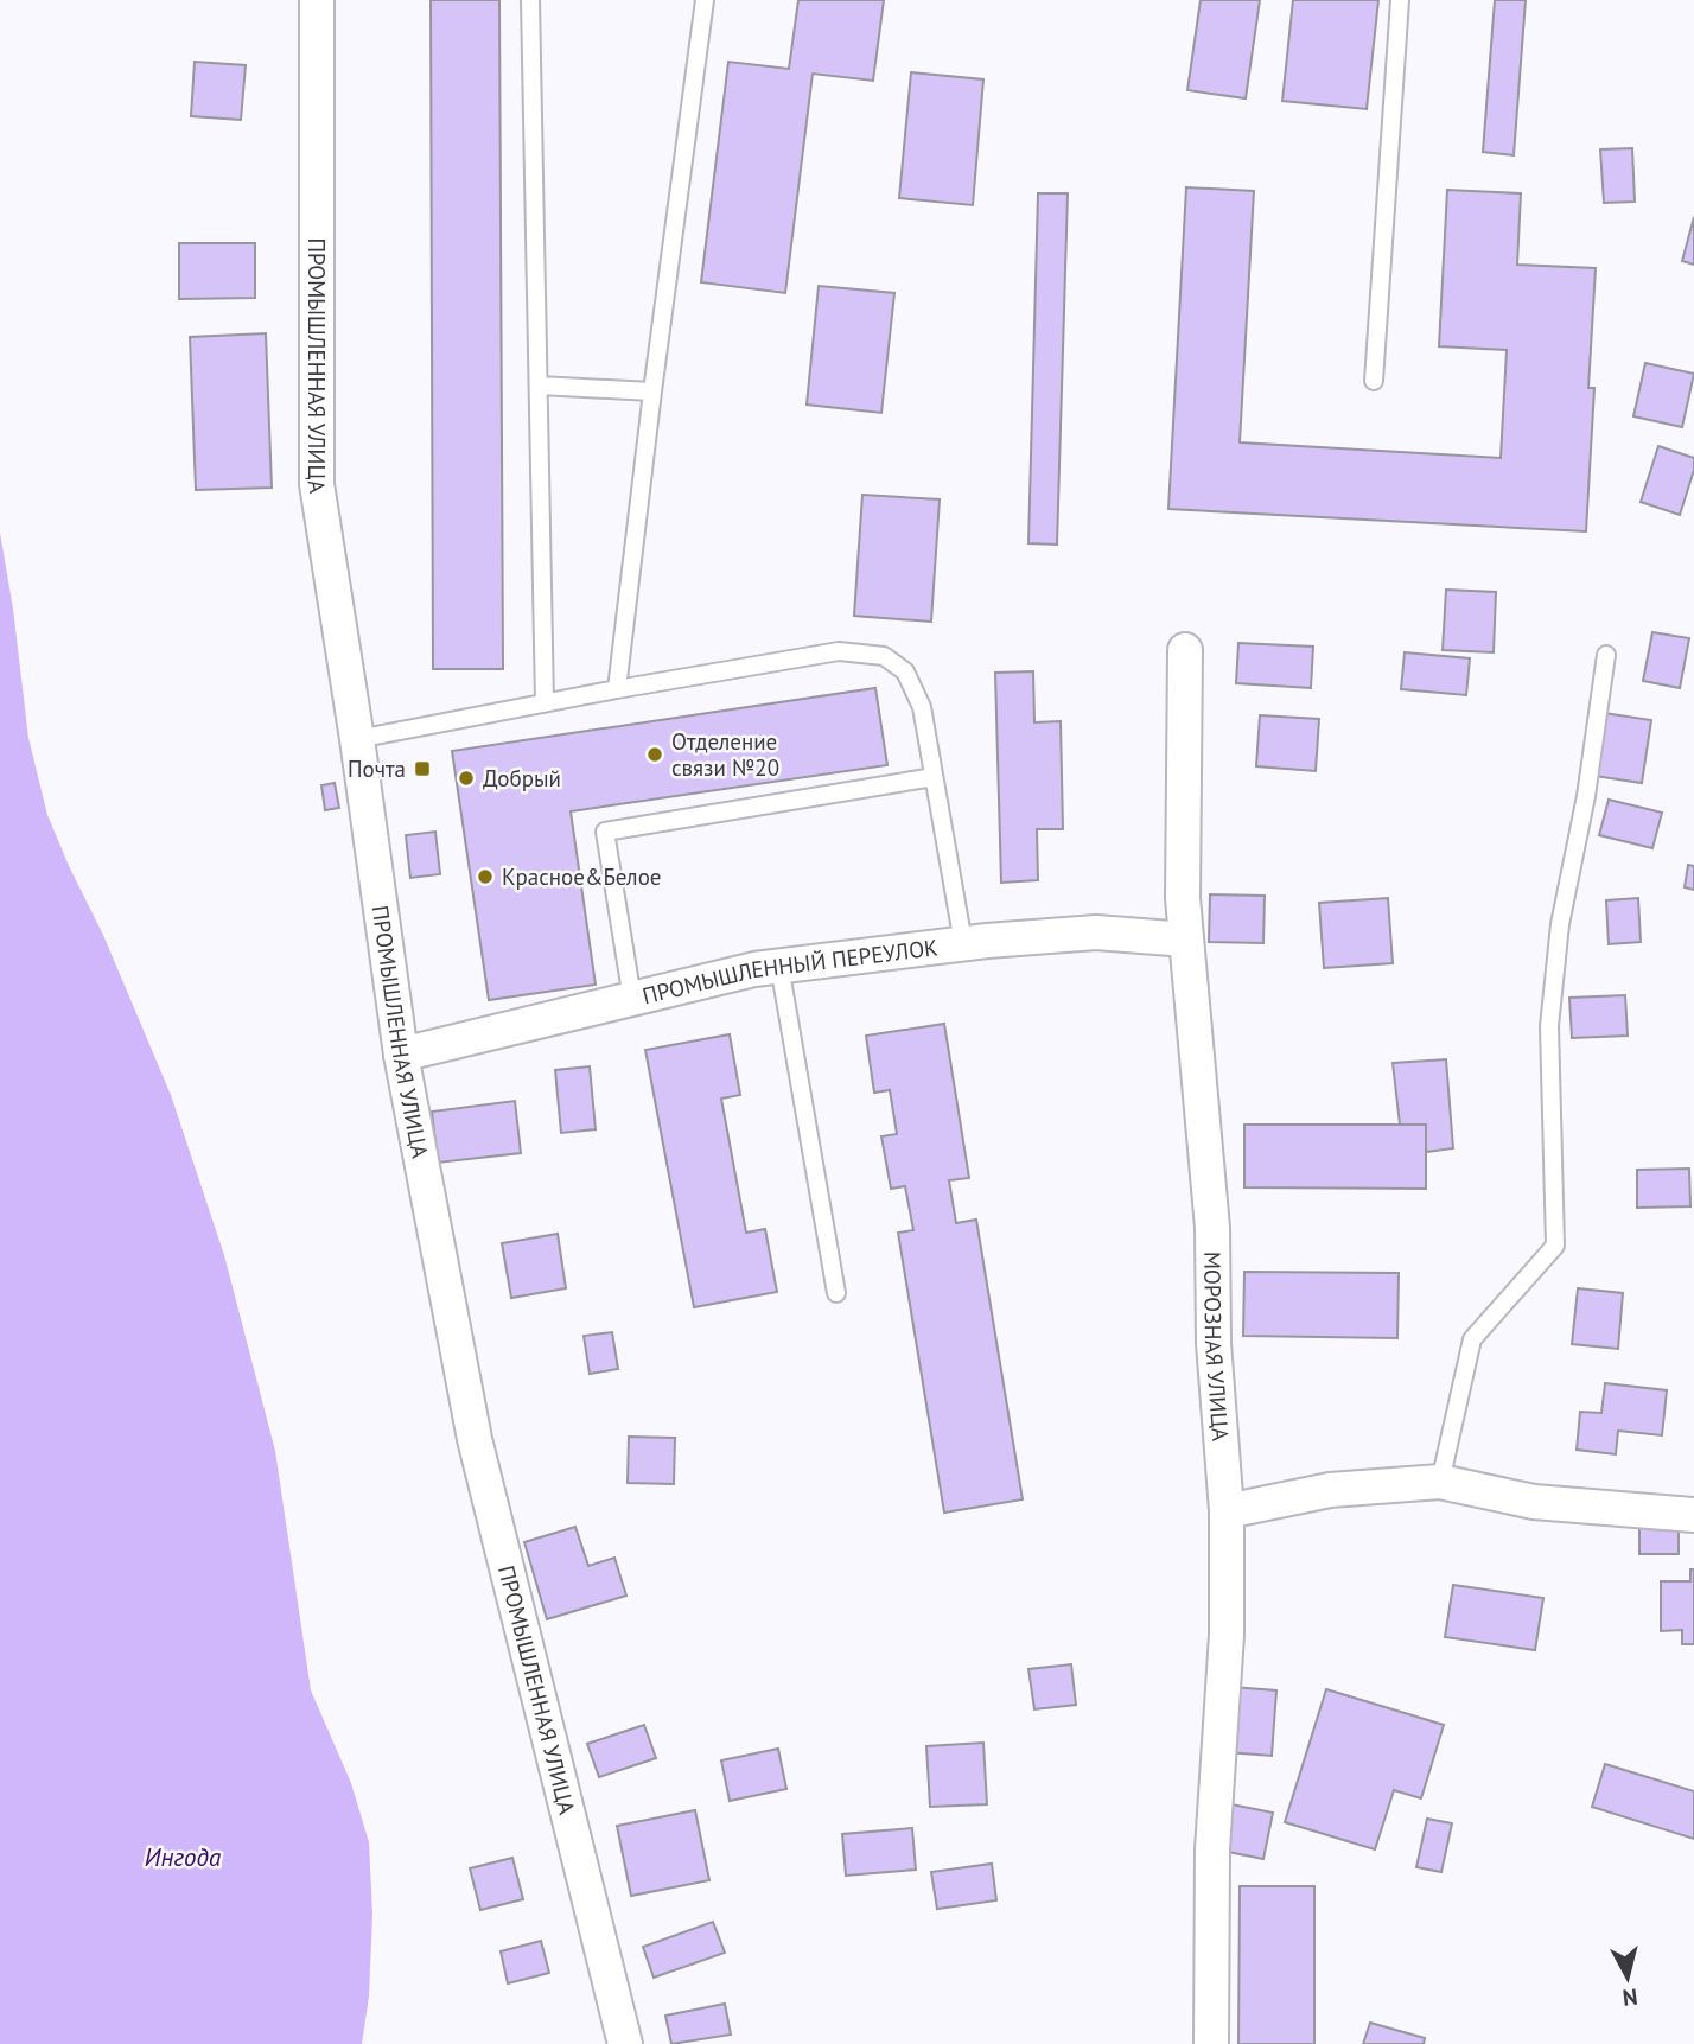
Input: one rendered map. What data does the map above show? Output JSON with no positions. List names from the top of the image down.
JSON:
{
  "streets": {
    "street": ["ПРОМЫШЛЕННАЯ УЛИЦА", "ПРОМЫШЛЕННЫЙ ПЕРЕУЛОК", "МОРОЗНАЯ УЛИЦА"]
  },
  "crossings": [
    ["ПРОМЫШЛЕННАЯ УЛИЦА", "ПРОМЫШЛЕННЫЙ ПЕРЕУЛОК"],
    ["ПРОМЫШЛЕННЫЙ ПЕРЕУЛОК", "МОРОЗНАЯ УЛИЦА"]
  ],
  "water": ["Ингода"],
  "places": {
    "other": ["Отделение связи №20", "Добрый", "Красное&Белое"],
    "transit": ["Почта"]
  },
  "north": "bottom"
}
